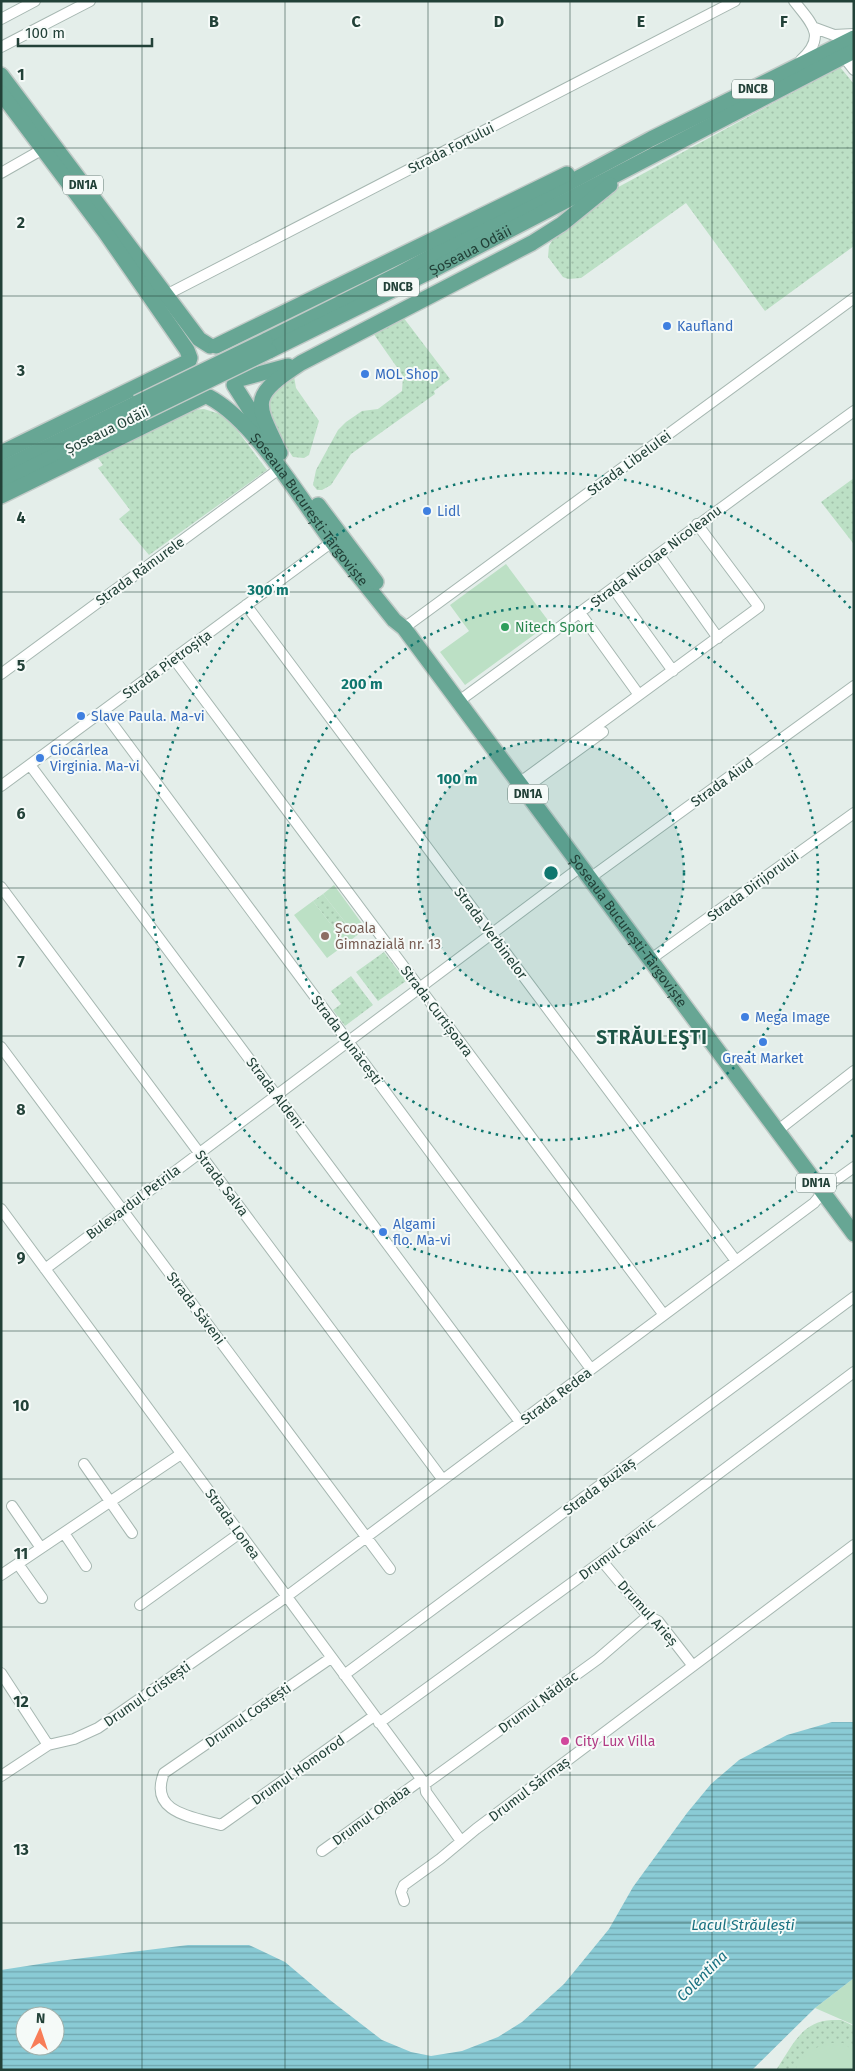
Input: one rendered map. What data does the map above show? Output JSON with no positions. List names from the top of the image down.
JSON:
{
  "streets": {
    "main road": [
      "DNCB",
      "DN1A",
      "Șoseaua Odăii",
      "Șoseaua București-Târgoviște"
    ],
    "street": [
      "Strada Fortului",
      "Strada Libelulei",
      "Strada Nicolae Nicoleanu",
      "Strada Rămurele",
      "Strada Pietroșița",
      "Strada Aiud",
      "Strada Dirijorului",
      "Strada Verbinelor",
      "Strada Curtișoara",
      "Strada Dunăcești",
      "Strada Aldeni",
      "Strada Salva",
      "Bulevardul Petrila",
      "Strada Săveni",
      "Strada Redea",
      "Strada Buziaș",
      "Strada Lonea",
      "Drumul Cavnic",
      "Drumul Arieș",
      "Drumul Cristești",
      "Drumul Nădlac",
      "Drumul Costești",
      "Drumul Homorod",
      "Drumul Sărmaș",
      "Drumul Ohaba"
    ]
  },
  "crossings": [
    ["Strada Fortului", "DN1A"],
    ["DN1A", "Șoseaua București-Târgoviște"],
    ["Strada Libelulei", "Șoseaua București-Târgoviște"],
    ["Șoseaua București-Târgoviște", "Strada Nicolae Nicoleanu"],
    ["Șoseaua București-Târgoviște", "Strada Rămurele"],
    ["Șoseaua București-Târgoviște", "Strada Pietroșița"],
    ["Șoseaua București-Târgoviște", "Strada Aiud"],
    ["Șoseaua București-Târgoviște", "Strada Dirijorului"],
    ["Șoseaua București-Târgoviște", "Bulevardul Petrila"],
    ["Șoseaua București-Târgoviște", "Strada Redea"],
    ["Strada Pietroșița", "Strada Verbinelor"],
    ["Strada Pietroșița", "Strada Curtișoara"],
    ["Strada Pietroșița", "Strada Dunăcești"],
    ["Strada Pietroșița", "Strada Aldeni"],
    ["Strada Aiud", "Bulevardul Petrila"],
    ["Strada Verbinelor", "Bulevardul Petrila"],
    ["Strada Verbinelor", "Strada Redea"],
    ["Strada Curtișoara", "Bulevardul Petrila"],
    ["Strada Curtișoara", "Strada Redea"],
    ["Strada Dunăcești", "Bulevardul Petrila"],
    ["Strada Dunăcești", "Strada Redea"],
    ["Strada Aldeni", "Bulevardul Petrila"],
    ["Strada Aldeni", "Strada Redea"],
    ["Strada Salva", "Bulevardul Petrila"],
    ["Strada Salva", "Strada Redea"],
    ["Bulevardul Petrila", "Strada Săveni"],
    ["Bulevardul Petrila", "Strada Lonea"],
    ["Strada Săveni", "Strada Redea"],
    ["Strada Redea", "Strada Lonea"],
    ["Strada Redea", "Drumul Cristești"],
    ["Strada Buziaș", "Strada Lonea"],
    ["Strada Lonea", "Drumul Cavnic"],
    ["Strada Lonea", "Drumul Cristești"],
    ["Strada Lonea", "Drumul Nădlac"],
    ["Strada Lonea", "Drumul Costești"],
    ["Strada Lonea", "Drumul Homorod"],
    ["Strada Lonea", "Drumul Sărmaș"],
    ["Strada Lonea", "Drumul Ohaba"],
    ["Drumul Cavnic", "Drumul Arieș"],
    ["Drumul Cavnic", "Drumul Homorod"],
    ["Drumul Arieș", "Drumul Nădlac"],
    ["Drumul Arieș", "Drumul Sărmaș"],
    ["Drumul Nădlac", "Drumul Ohaba"],
    ["Drumul Costești", "Drumul Homorod"]
  ],
  "districts": ["STRĂULEŞTI"],
  "water": ["Lacul Străulești", "Colentina"],
  "places": [
    "Kaufland",
    "MOL Shop",
    "Lidl",
    "Nitech Sport",
    "Slave Paula. Ma-vi",
    "Ciocârlea Virginia. Ma-vi",
    "Școala Gimnazială nr. 13",
    "Mega Image",
    "Great Market",
    "Algami flo. Ma-vi",
    "City Lux Villa"
  ],
  "scale_bar": "100 m",
  "north": "top",
  "grid": {
    "columns": [
      "B",
      "C",
      "D",
      "E",
      "F"
    ],
    "rows": [
      "1",
      "2",
      "3",
      "4",
      "5",
      "6",
      "7",
      "8",
      "9",
      "10",
      "11",
      "12",
      "13"
    ]
  },
  "rings": ["300 m", "200 m", "100 m"]
}
